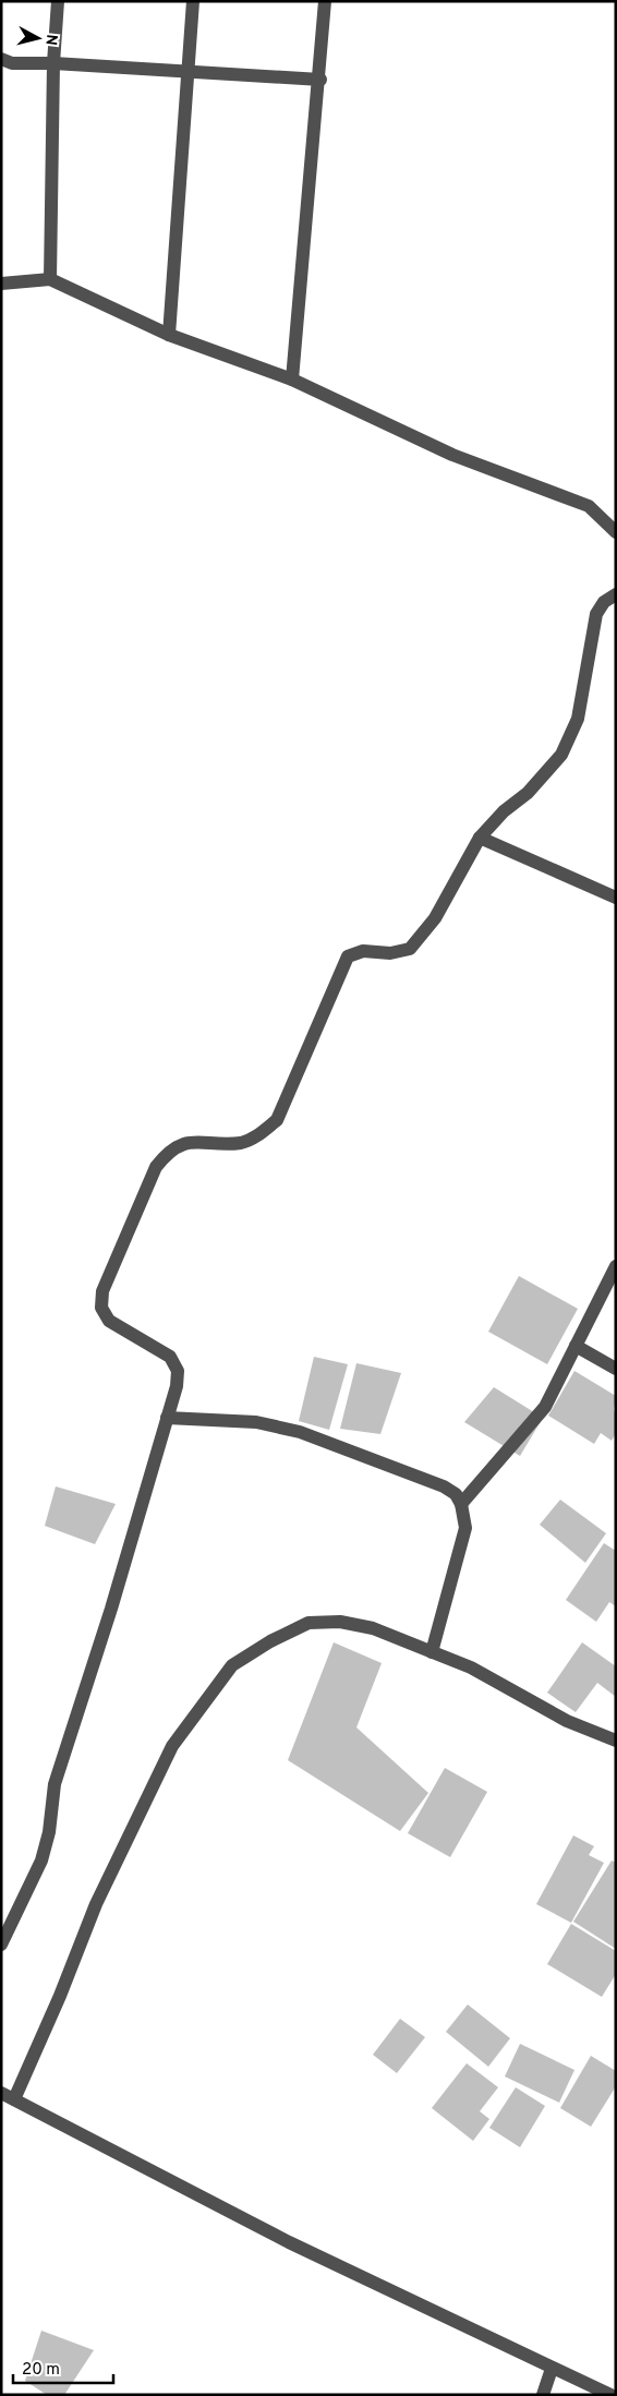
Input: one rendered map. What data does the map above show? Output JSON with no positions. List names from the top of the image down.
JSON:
{
  "scale_bar": "20 m",
  "north": "right"
}
